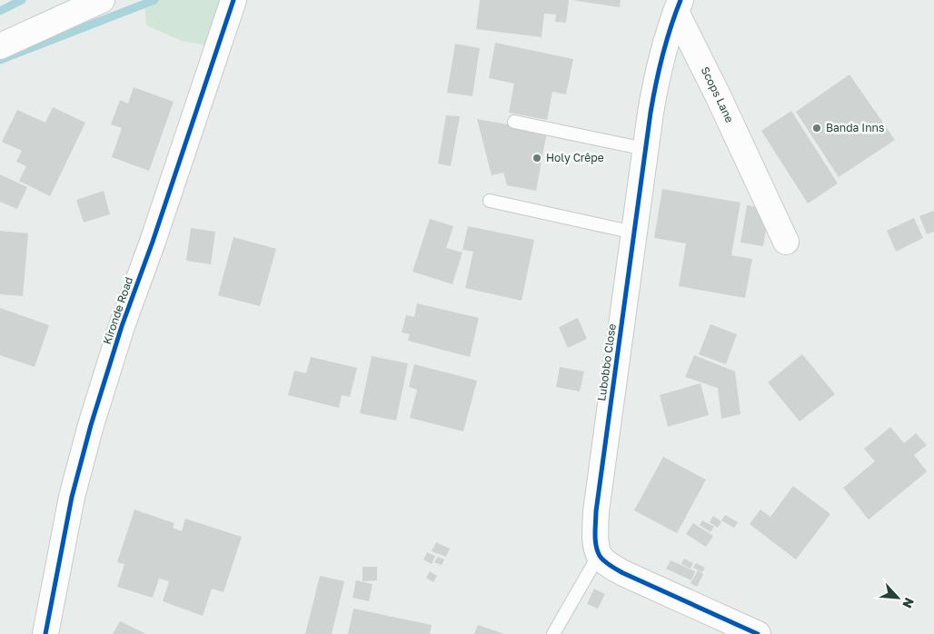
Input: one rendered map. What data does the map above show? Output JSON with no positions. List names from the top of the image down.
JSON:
{
  "streets": {
    "street": ["Scops Lane", "Kironde Road", "Lubobbo Close"]
  },
  "crossings": [
    ["Scops Lane", "Lubobbo Close"]
  ],
  "places": ["Banda Inns", "Holy Crêpe"],
  "north": "bottom right"
}
